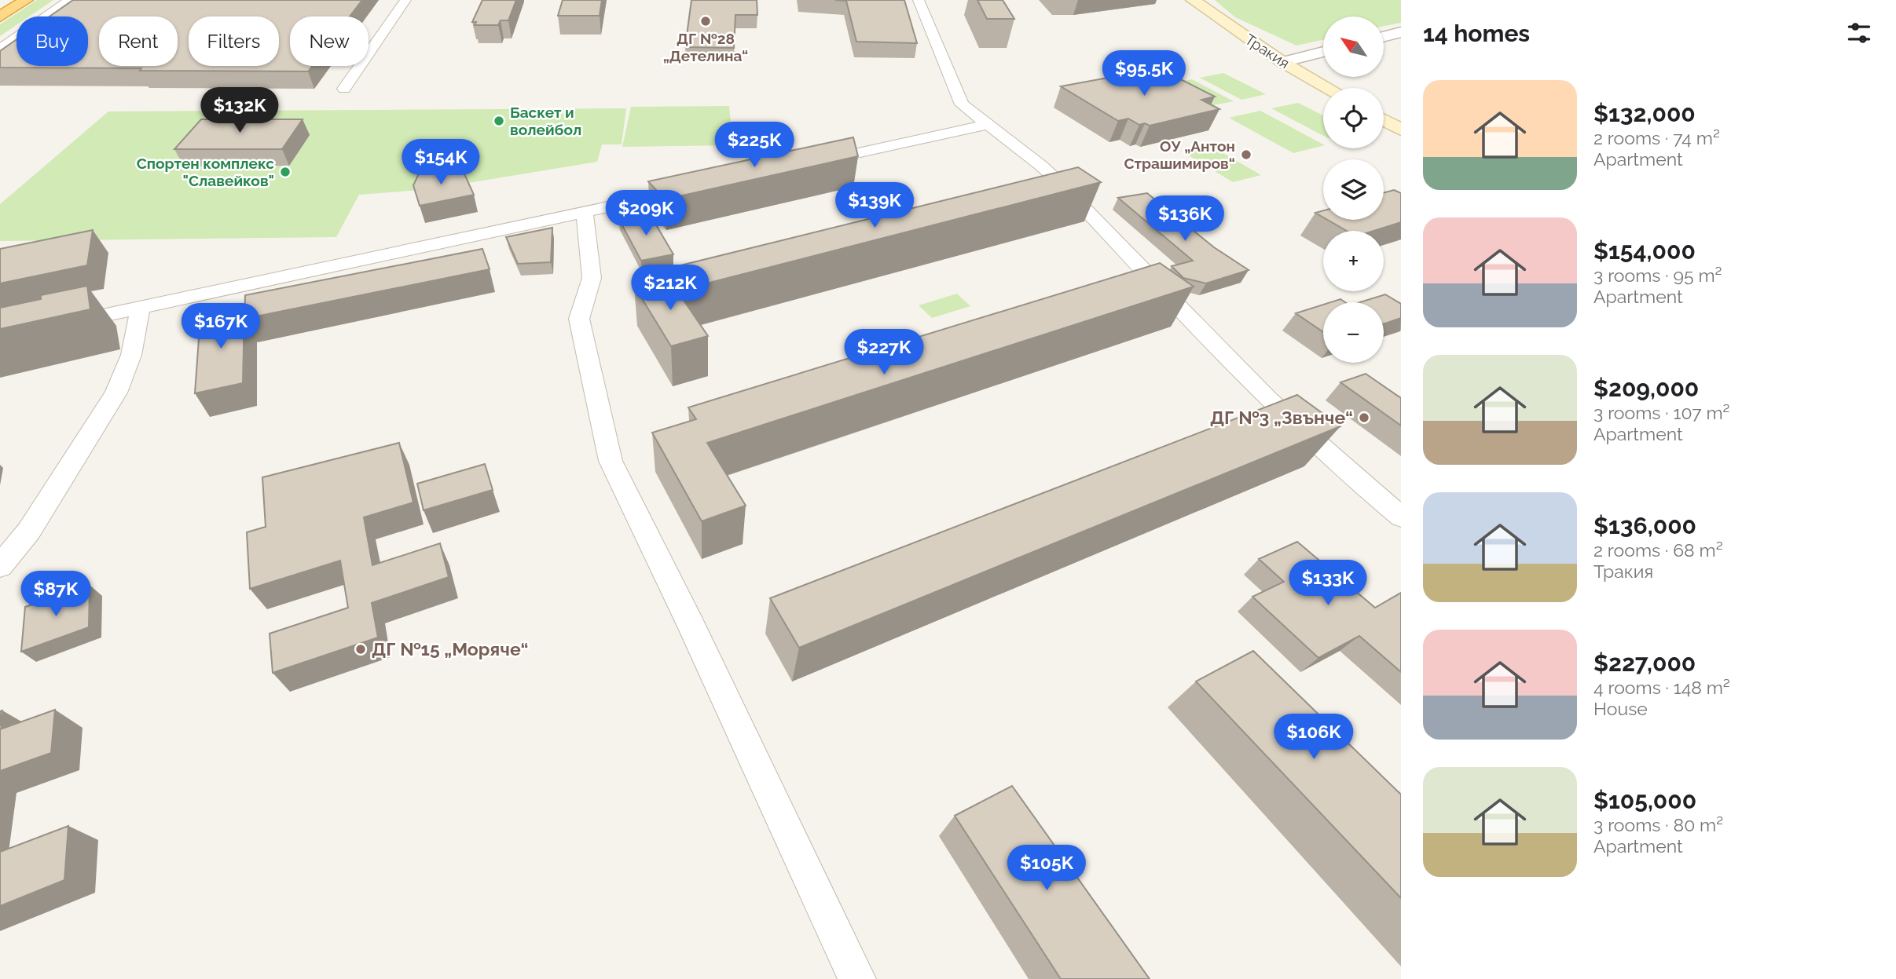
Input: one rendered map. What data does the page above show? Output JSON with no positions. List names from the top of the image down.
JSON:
{
  "streets": {
    "main road": ["Тракия"]
  },
  "places": [
    "ДГ №28 „Детелина“",
    "Баскет и волейбол",
    "ОУ „Антон Страшимиров“",
    "Спортен комплекс \"Славейков\"",
    "ДГ №3 „Звънче“",
    "ДГ №15 „Моряче“"
  ],
  "north": "top left",
  "page": {
    "heading": "14 homes",
    "map_buttons": ["+", "−"],
    "chip": [
      "Buy",
      "Rent",
      "Filters",
      "New"
    ],
    "price": [
      "$95.5K",
      "$132K",
      "$225K",
      "$154K",
      "$139K",
      "$209K",
      "$136K",
      "$212K",
      "$167K",
      "$227K",
      "$133K",
      "$87K",
      "$106K",
      "$105K"
    ],
    "list": [
      {
        "name": "$132,000",
        "note": "2 rooms · 74 m² · Apartment"
      },
      {
        "name": "$154,000",
        "note": "3 rooms · 95 m² · Apartment"
      },
      {
        "name": "$209,000",
        "note": "3 rooms · 107 m² · Apartment"
      },
      {
        "name": "$136,000",
        "note": "2 rooms · 68 m² · Тракия"
      },
      {
        "name": "$227,000",
        "note": "4 rooms · 148 m² · House"
      },
      {
        "name": "$105,000",
        "note": "3 rooms · 80 m² · Apartment"
      }
    ]
  }
}
